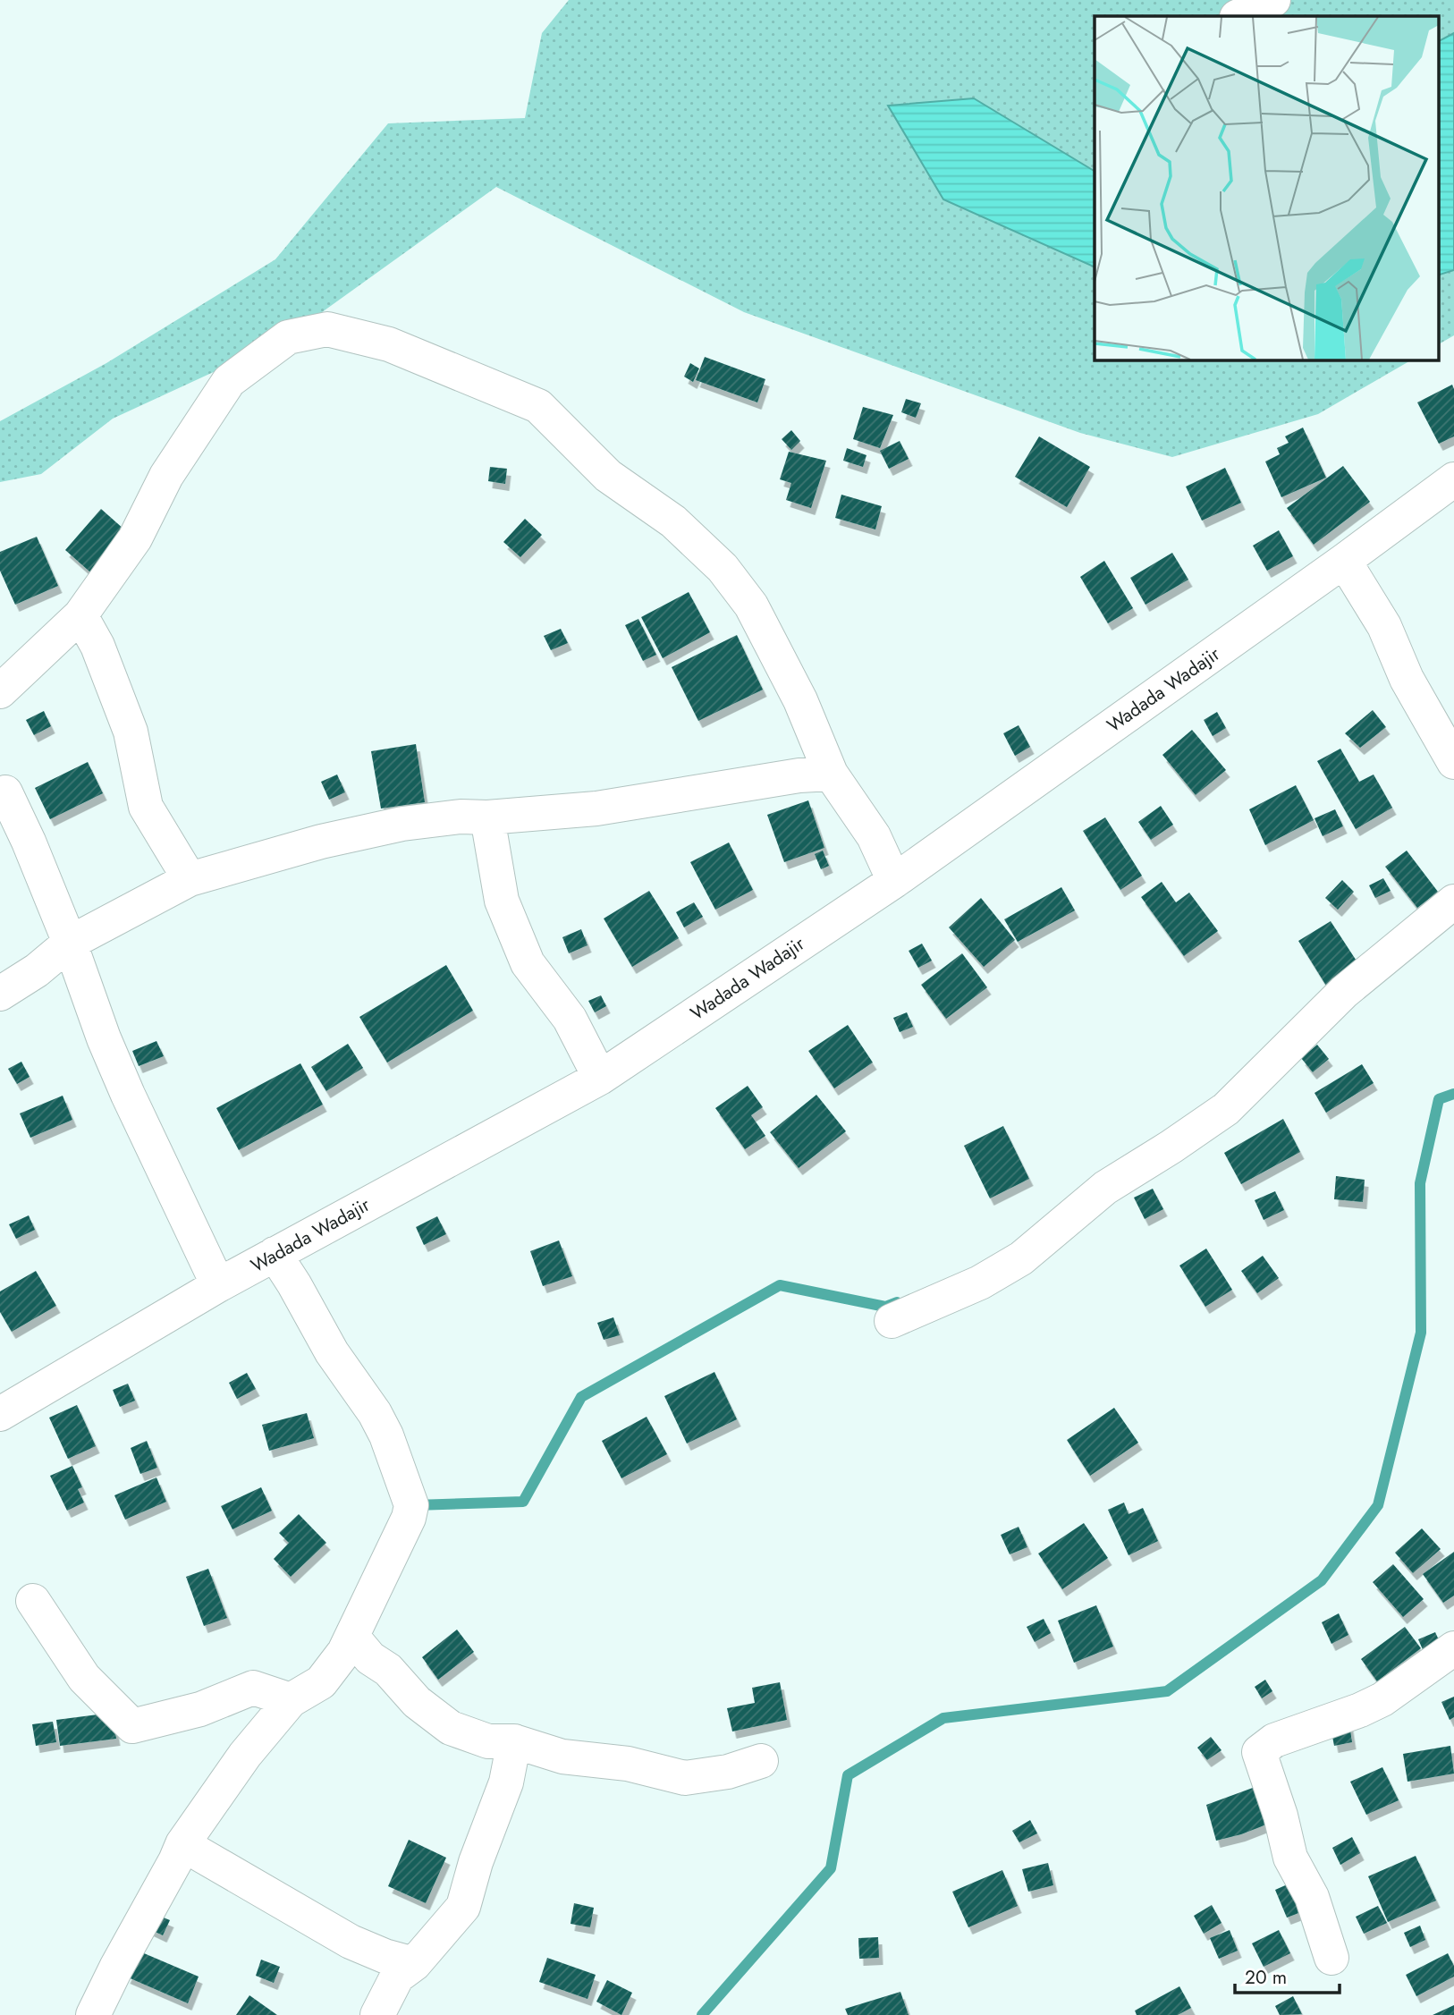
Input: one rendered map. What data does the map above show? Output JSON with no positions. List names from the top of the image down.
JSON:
{
  "streets": {
    "street": ["Wadada Wadajir"]
  },
  "scale_bar": "20 m"
}
